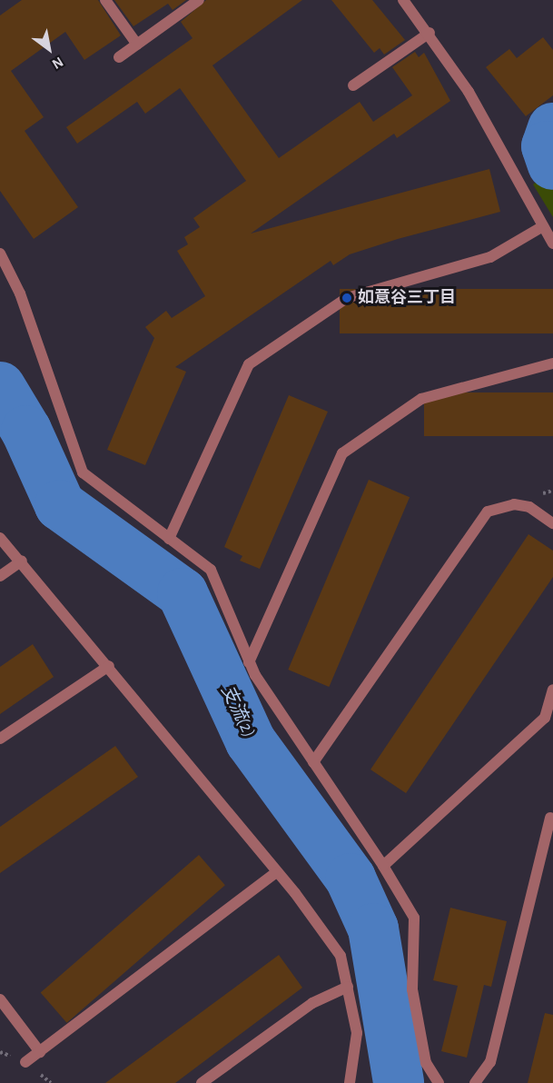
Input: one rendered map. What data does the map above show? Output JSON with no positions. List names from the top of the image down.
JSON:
{
  "water": ["支流(2)"],
  "places": ["如意谷三丁目"],
  "north": "bottom right"
}
